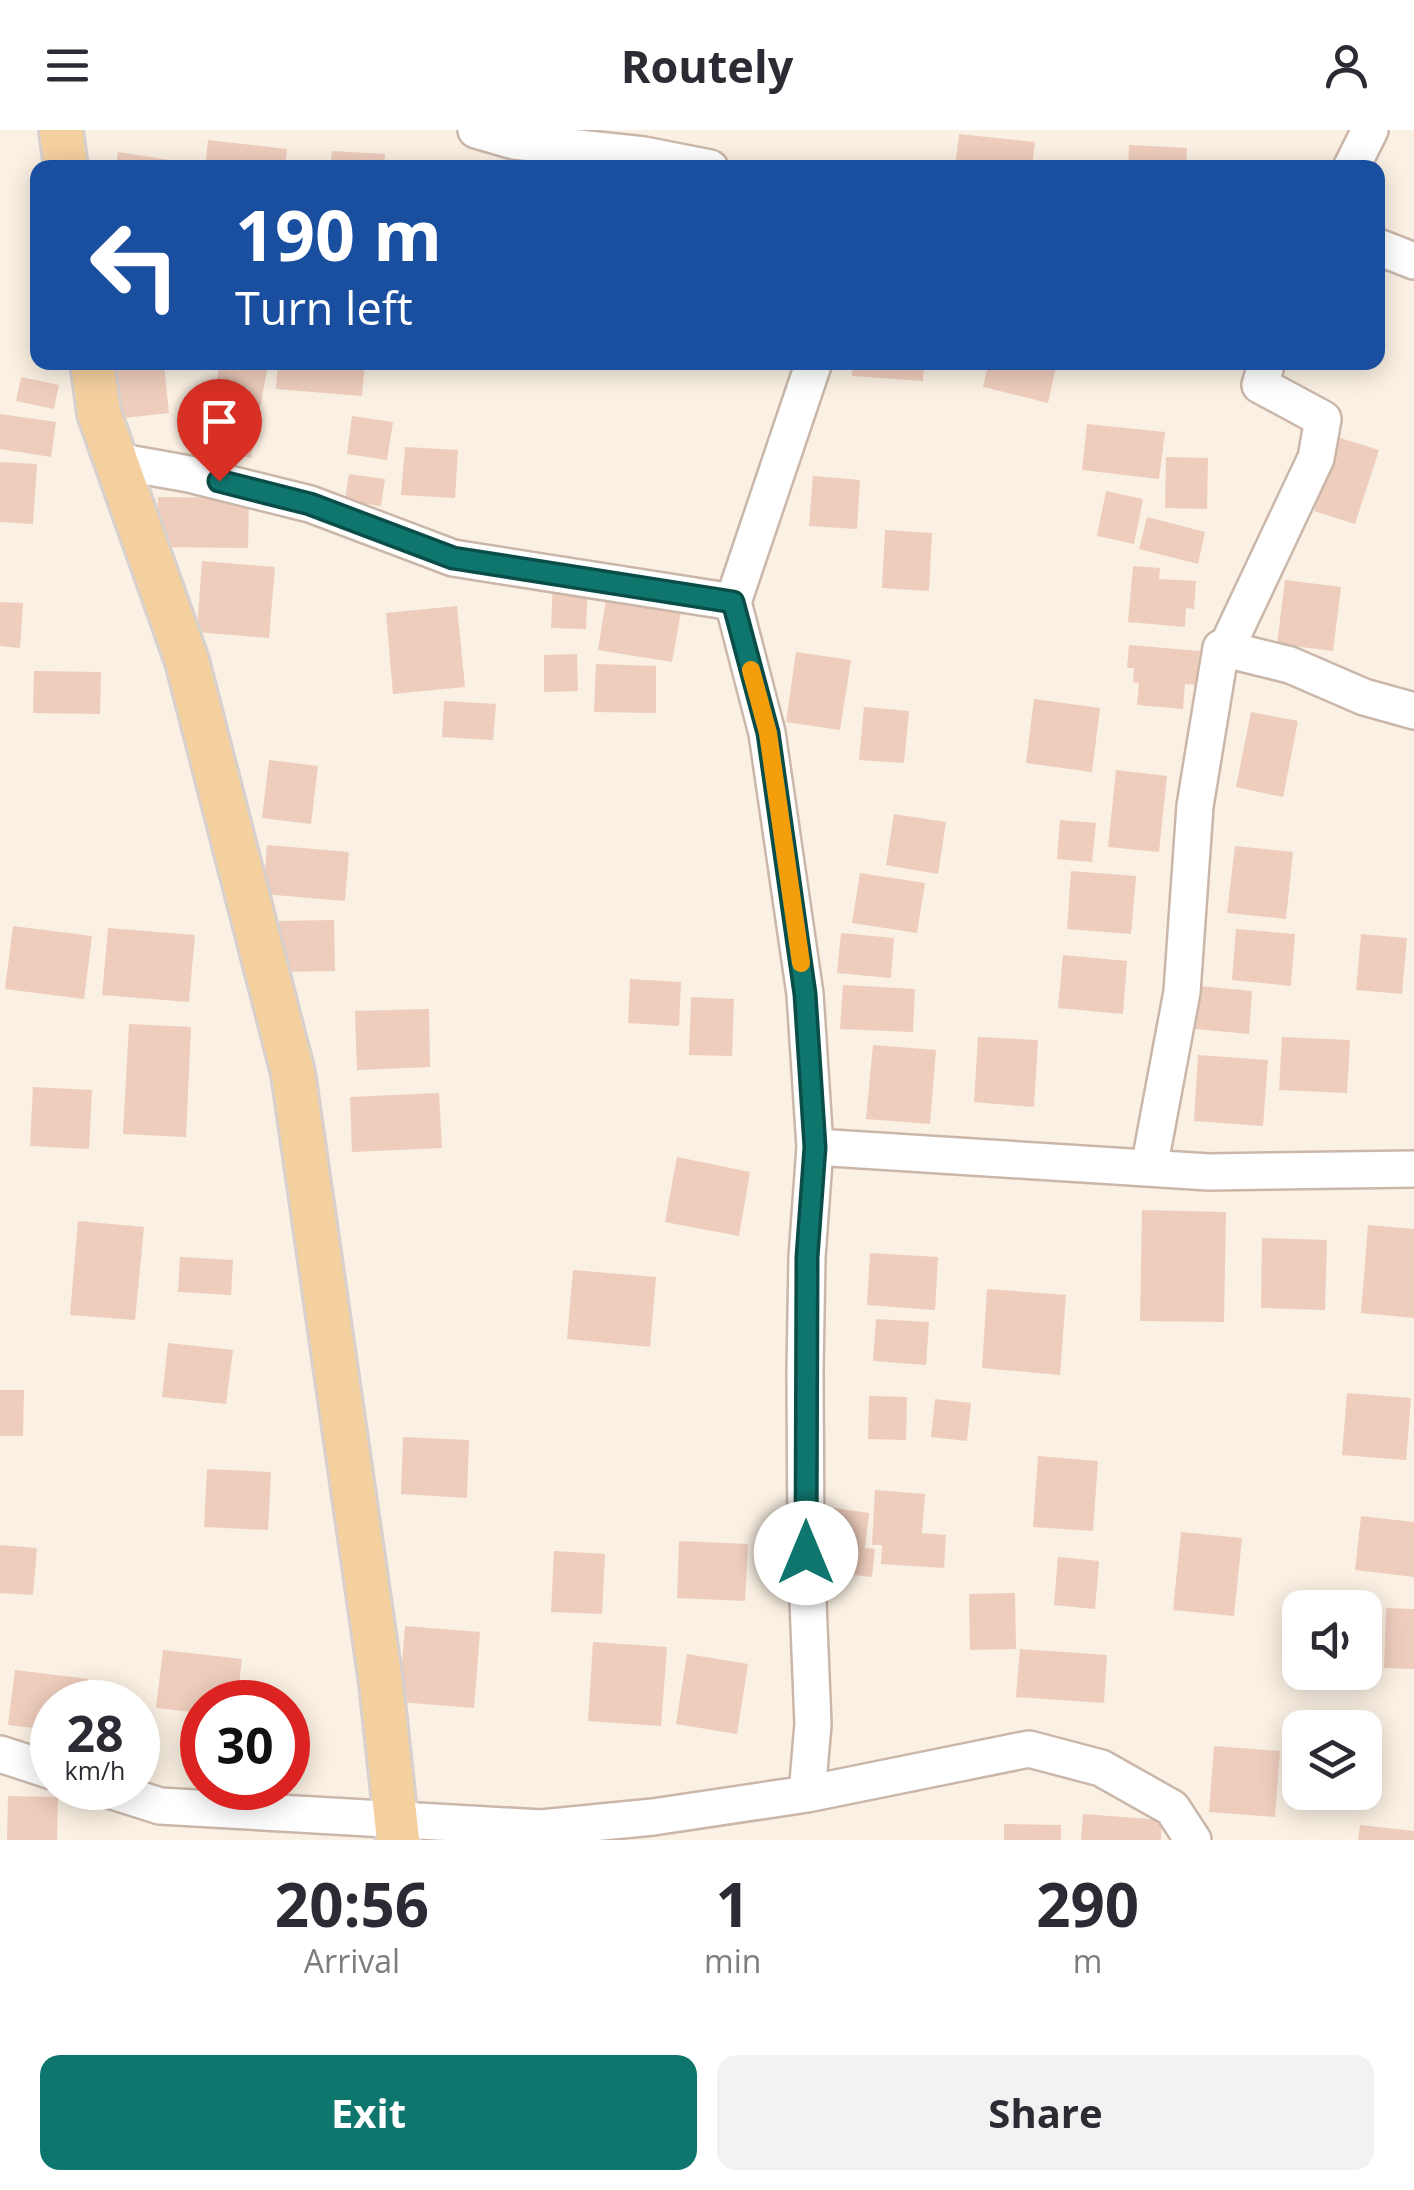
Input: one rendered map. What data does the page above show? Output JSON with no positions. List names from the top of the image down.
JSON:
{
  "page": {
    "header": "Routely",
    "turn": ["190 m", "Turn left"],
    "speed": "28 km/h",
    "limit": "30",
    "eta": [
      "20:56",
      "Arrival",
      "1",
      "min",
      "290",
      "m"
    ],
    "buttons": ["Exit", "Share"]
  }
}
